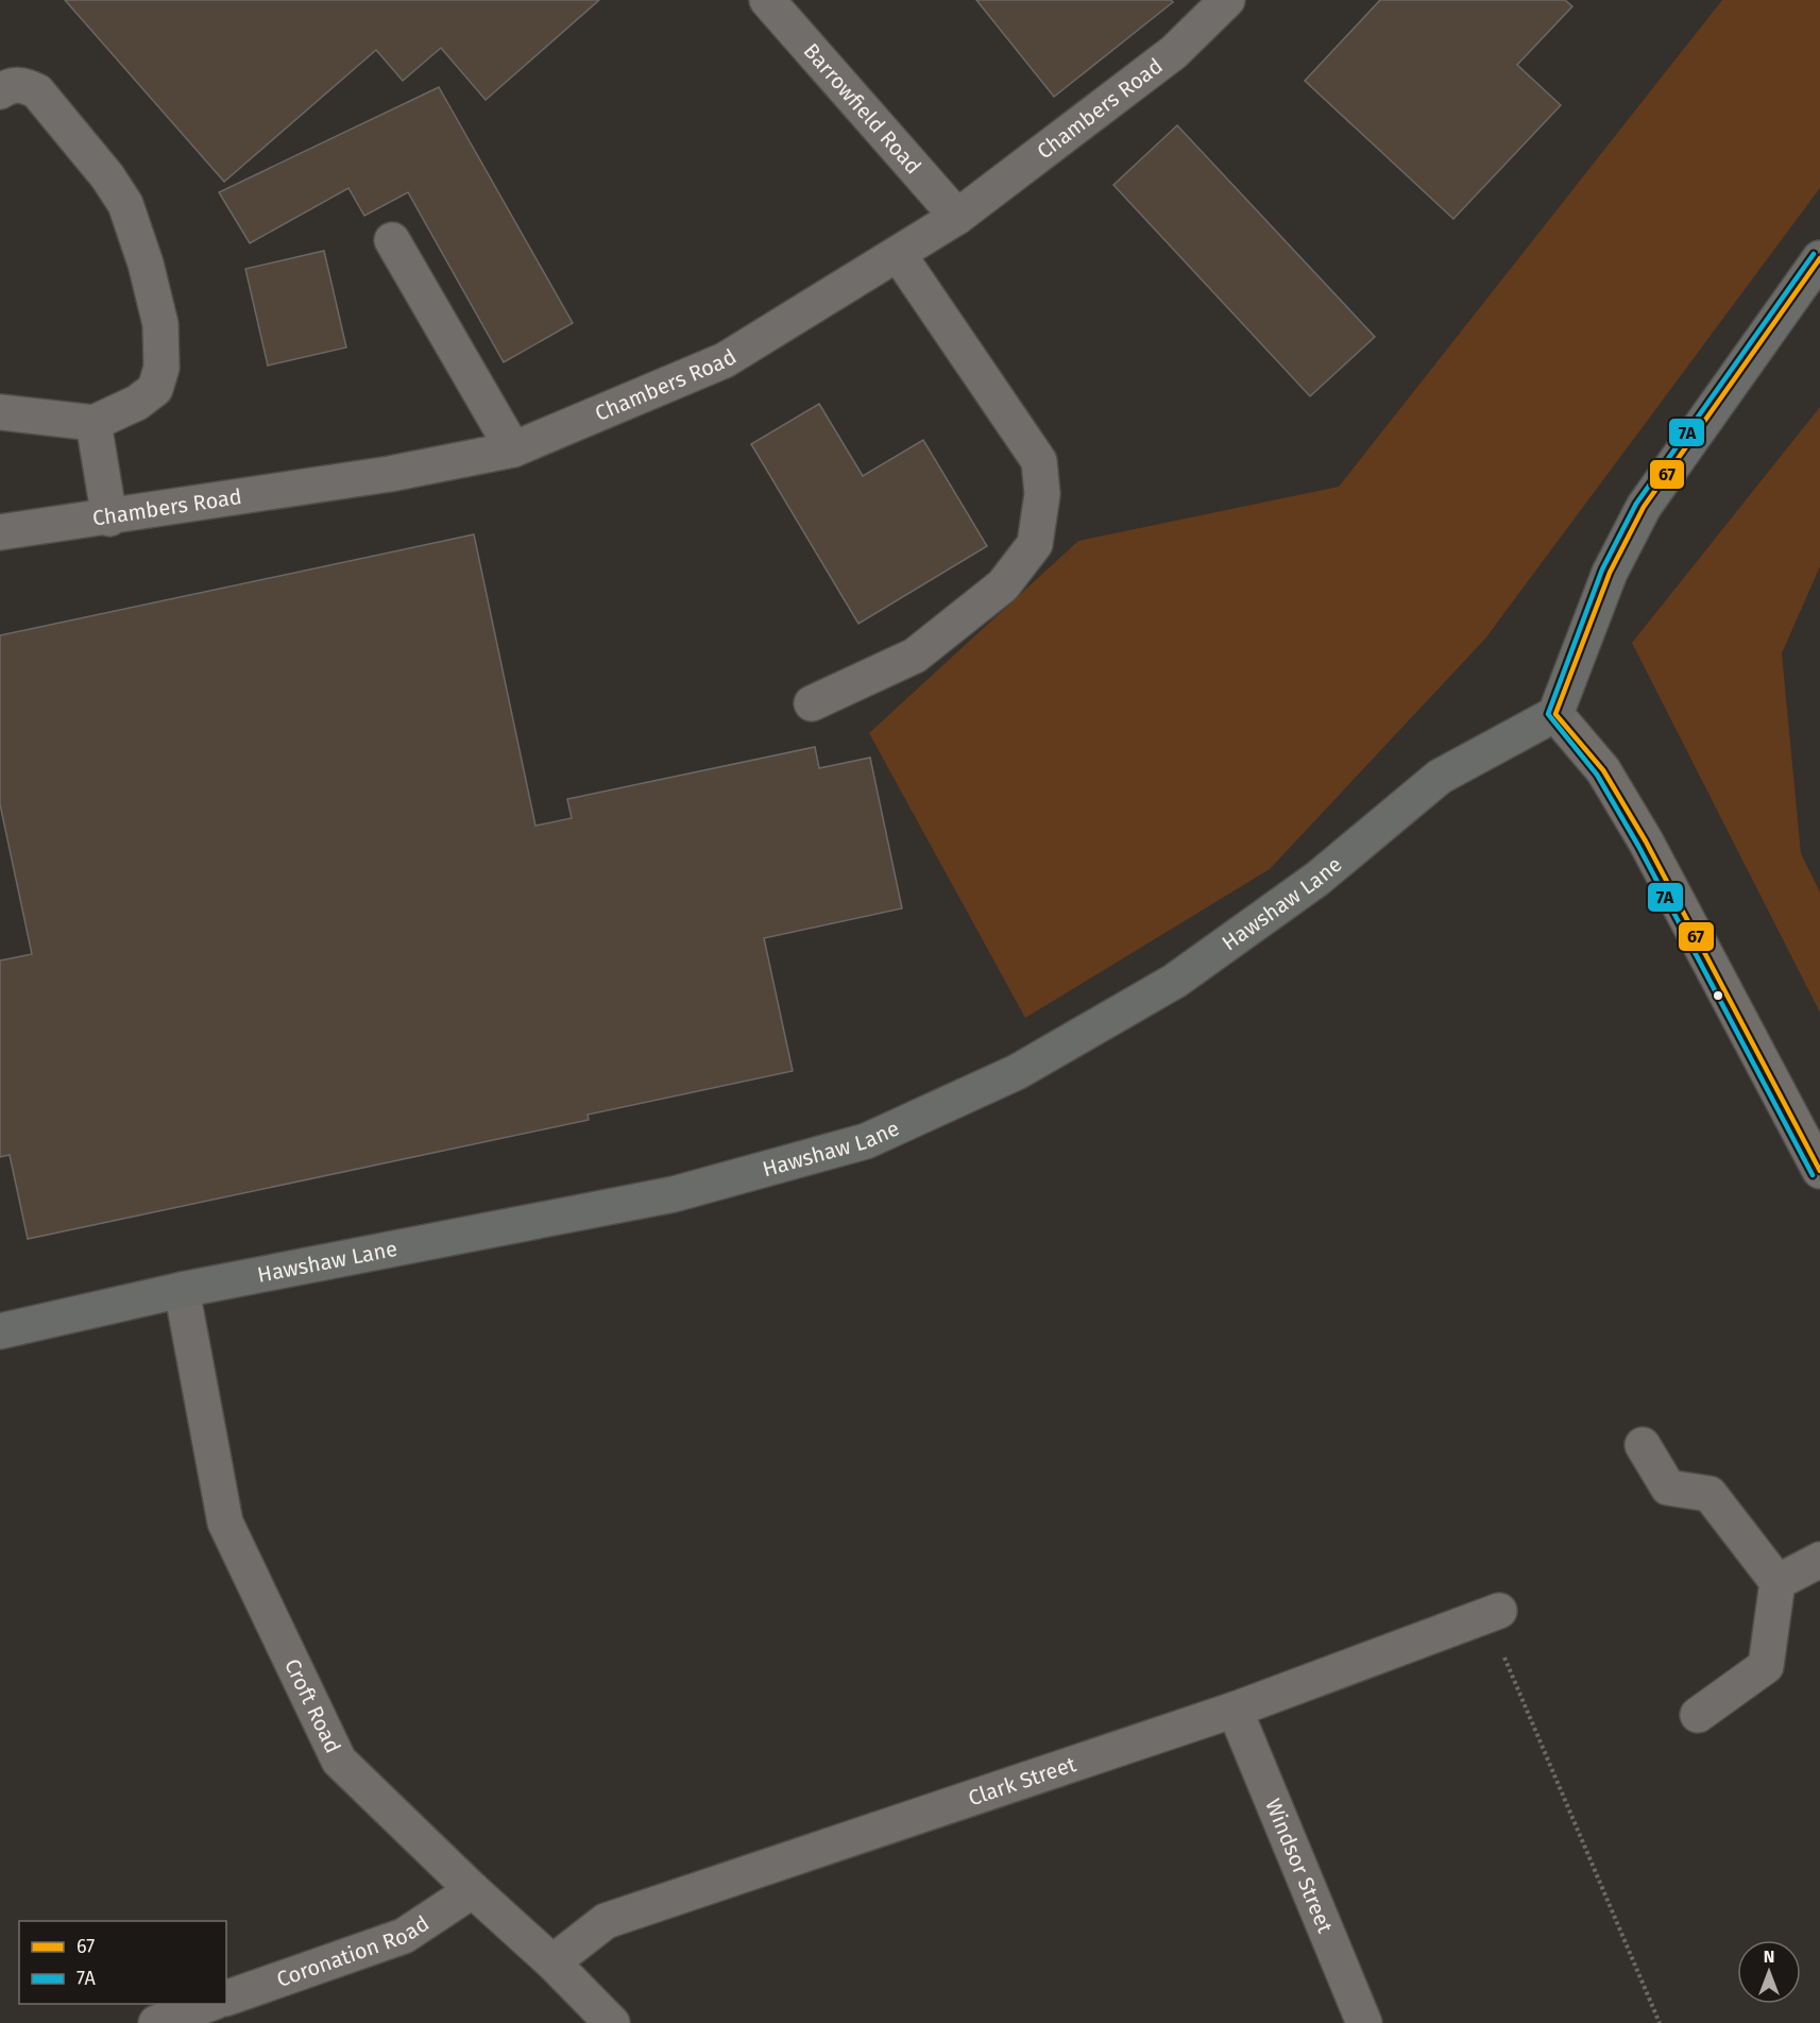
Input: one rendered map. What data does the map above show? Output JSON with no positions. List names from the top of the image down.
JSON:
{
  "streets": {
    "main road": ["Hawshaw Lane"],
    "street": [
      "Barrowfield Road",
      "Chambers Road",
      "Croft Road",
      "Clark Street",
      "Windsor Street",
      "Coronation Road"
    ]
  },
  "crossings": [
    ["Barrowfield Road", "Chambers Road"],
    ["Hawshaw Lane", "Croft Road"],
    ["Croft Road", "Clark Street"],
    ["Croft Road", "Coronation Road"],
    ["Clark Street", "Windsor Street"]
  ],
  "lines": ["transit line 7A", "transit line 67"],
  "legend": ["67", "7A"],
  "north": "top"
}
